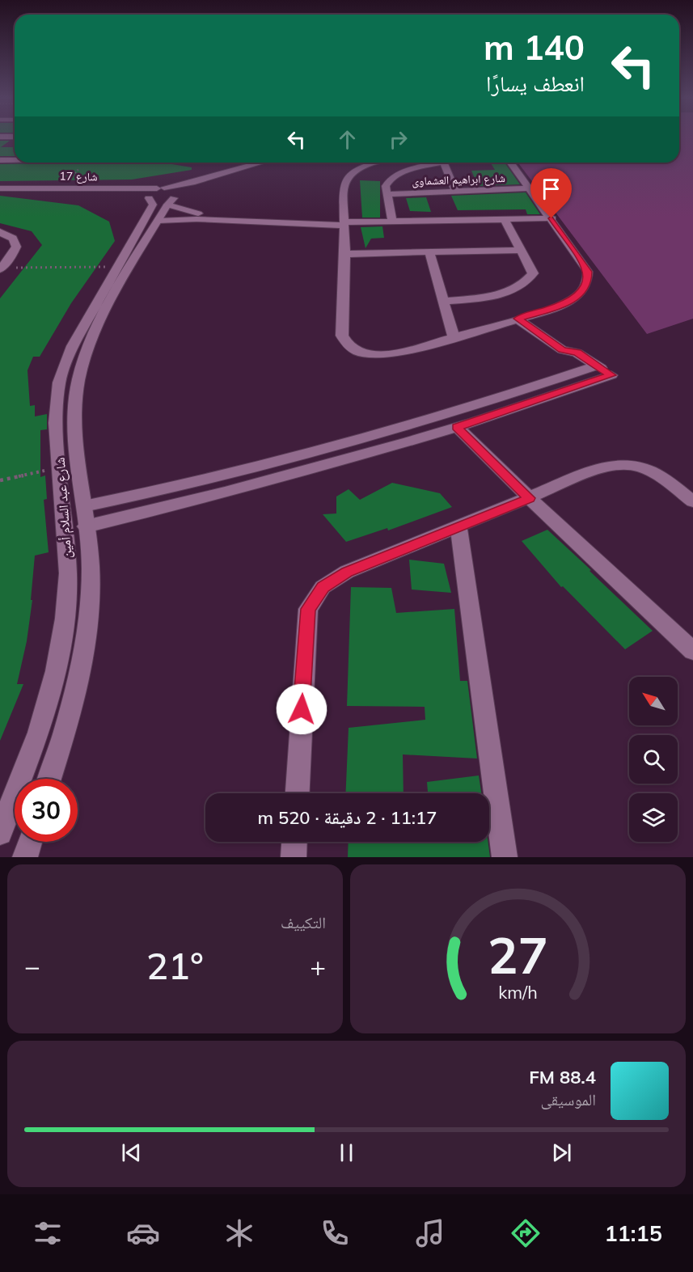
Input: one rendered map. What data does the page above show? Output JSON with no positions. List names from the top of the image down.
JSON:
{
  "streets": {
    "street": ["شارع 17", "شارع ابراهيم العشماوى", "شارع عبد السلام أمين"]
  },
  "crossings": [
    ["شارع 17", "شارع عبد السلام أمين"]
  ],
  "north": "top left",
  "page": {
    "turn": ["140 m", "انعطف يسارًا"],
    "limit": "30",
    "trip": "11:17 · 2 دقيقة · 520 m",
    "tile": "التكييف",
    "heat": ["−", "21°", "+"],
    "song": ["88.4 FM", "الموسيقى"],
    "tabs": "11:15",
    "gauge": ["27", "km/h"]
  }
}
